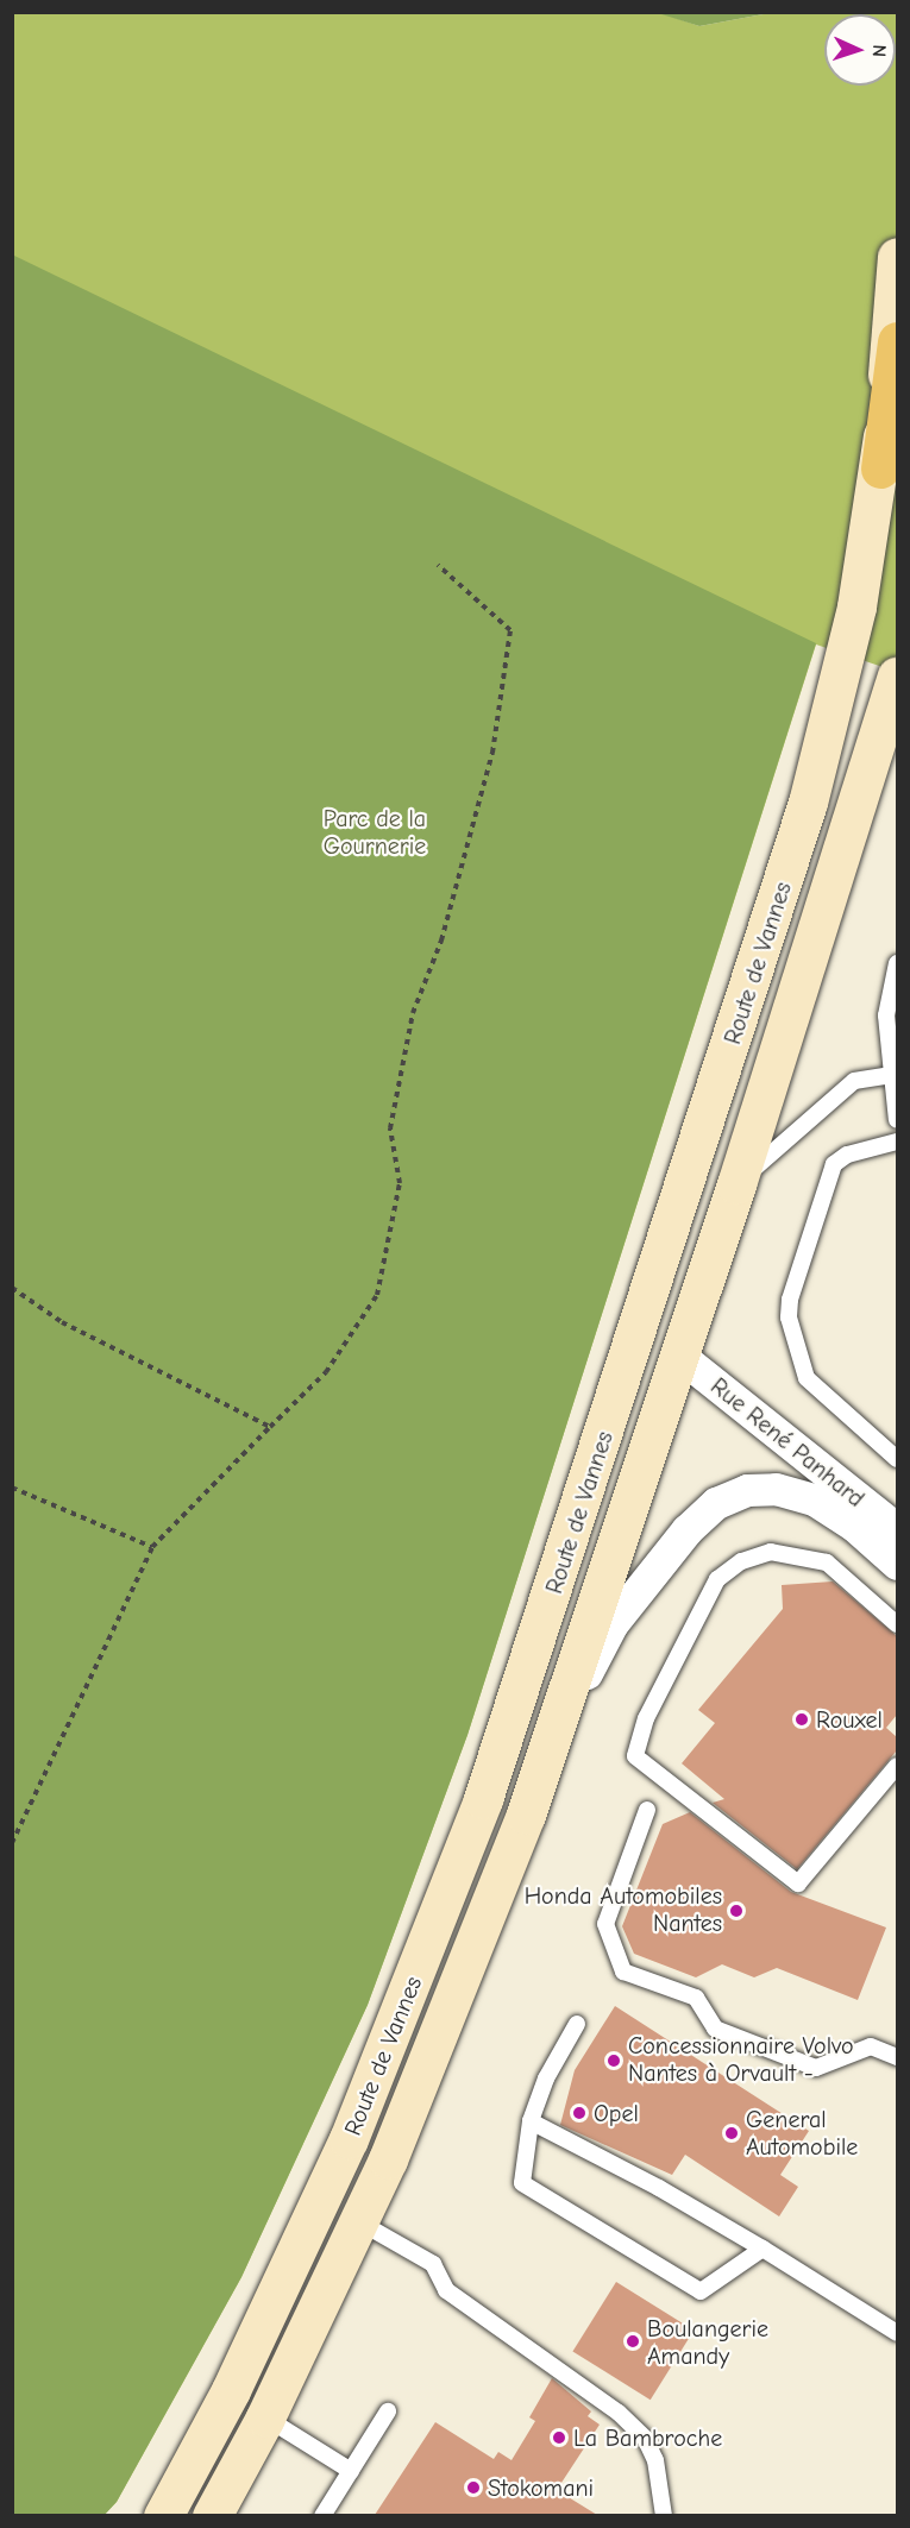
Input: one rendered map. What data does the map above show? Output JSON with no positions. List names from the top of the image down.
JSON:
{
  "streets": {
    "main road": ["Route de Vannes"],
    "street": ["Rue René Panhard"]
  },
  "crossings": [
    ["Route de Vannes", "Rue René Panhard"]
  ],
  "parks": ["Parc de la Gournerie"],
  "places": [
    "Rouxel",
    "Honda Automobiles Nantes",
    "Concessionnaire Volvo Nantes à Orvault -",
    "Opel",
    "General Automobile",
    "Boulangerie Amandy",
    "La Bambroche",
    "Stokomani"
  ],
  "north": "right"
}
